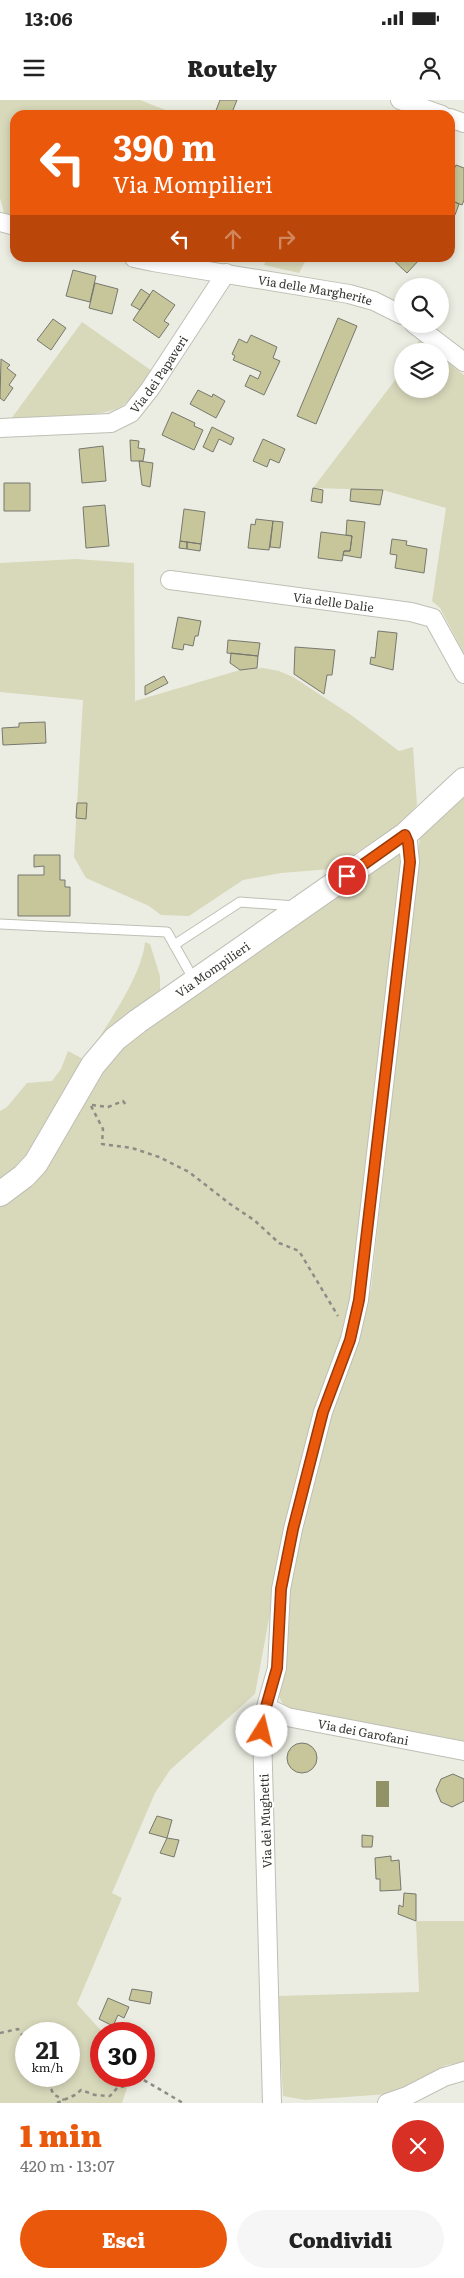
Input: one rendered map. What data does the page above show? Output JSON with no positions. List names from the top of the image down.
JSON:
{
  "streets": {
    "street": [
      "Via delle Margherite",
      "Via dei Papaveri",
      "Via delle Dalie",
      "Via Mompilieri",
      "Via dei Garofani",
      "Via dei Mughetti"
    ]
  },
  "crossings": [
    ["Via delle Margherite", "Via dei Papaveri"],
    ["Via Mompilieri", "Via dei Mughetti"],
    ["Via dei Garofani", "Via dei Mughetti"]
  ],
  "page": {
    "status": "13:06",
    "header": "Routely",
    "turn": ["390 m", "Via Mompilieri"],
    "speed": "21 km/h",
    "limit": "30",
    "heading": ["1 min", "420 m · 13:07"],
    "buttons": ["Esci", "Condividi"]
  }
}
